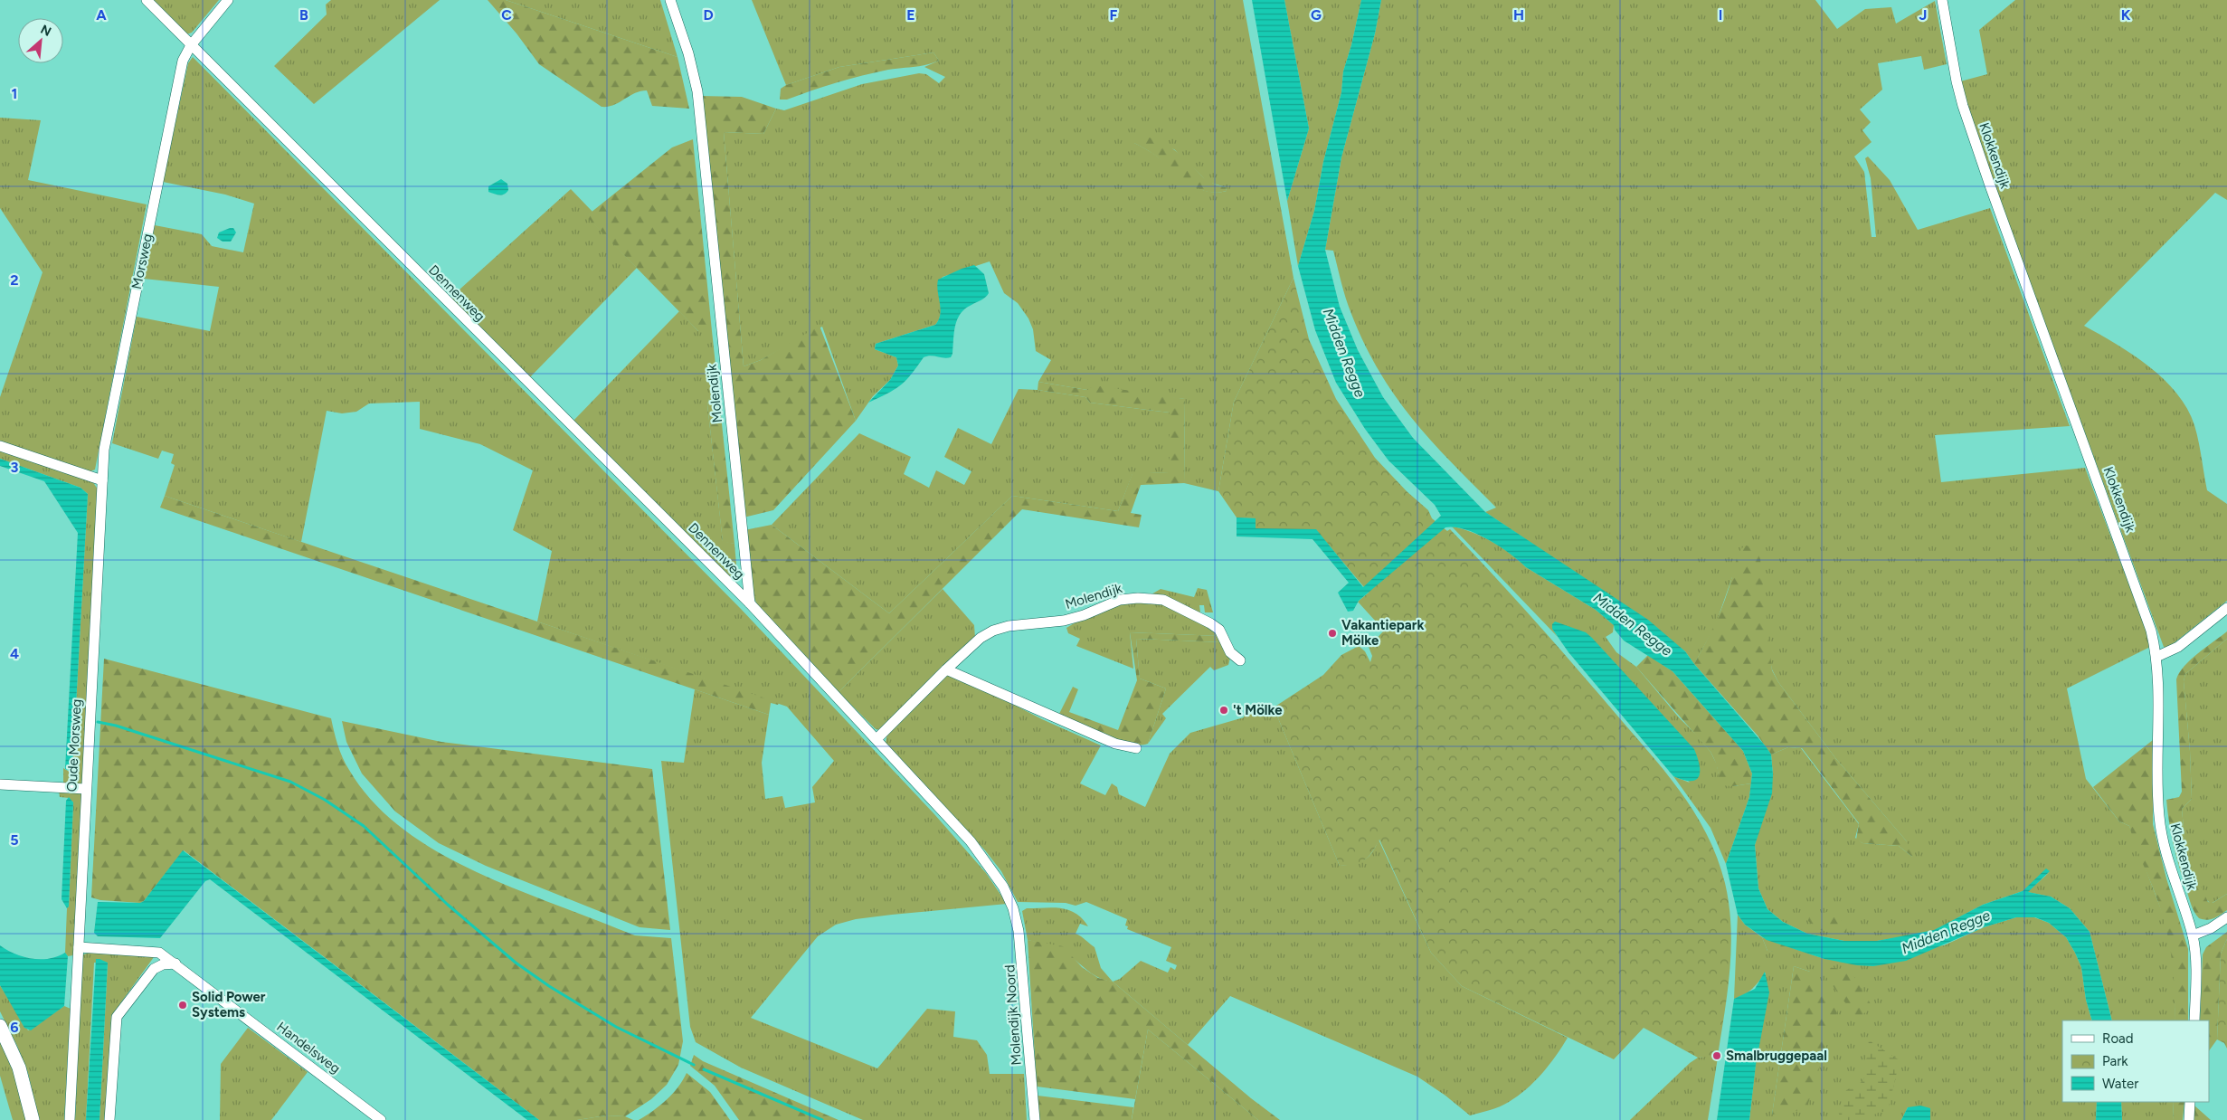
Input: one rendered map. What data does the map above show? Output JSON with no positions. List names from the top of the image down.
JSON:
{
  "streets": {
    "street": [
      "Klokkendijk",
      "Morsweg",
      "Dennenweg",
      "Molendijk",
      "Oude Morsweg",
      "Molendijk Noord",
      "Handelsweg"
    ]
  },
  "crossings": [
    ["Morsweg", "Dennenweg"],
    ["Morsweg", "Oude Morsweg"],
    ["Dennenweg", "Molendijk"],
    ["Molendijk", "Molendijk Noord"],
    ["Oude Morsweg", "Handelsweg"]
  ],
  "water": ["Midden Regge"],
  "places": [
    "Vakantiepark Mölke",
    "'t Mölke",
    "Solid Power Systems",
    "Smalbruggepaal"
  ],
  "legend": ["Road", "Park", "Water"],
  "north": "top right",
  "grid": {
    "columns": [
      "A",
      "B",
      "C",
      "D",
      "E",
      "F",
      "G",
      "H",
      "I",
      "J",
      "K"
    ],
    "rows": [
      "1",
      "2",
      "3",
      "4",
      "5",
      "6"
    ]
  }
}
